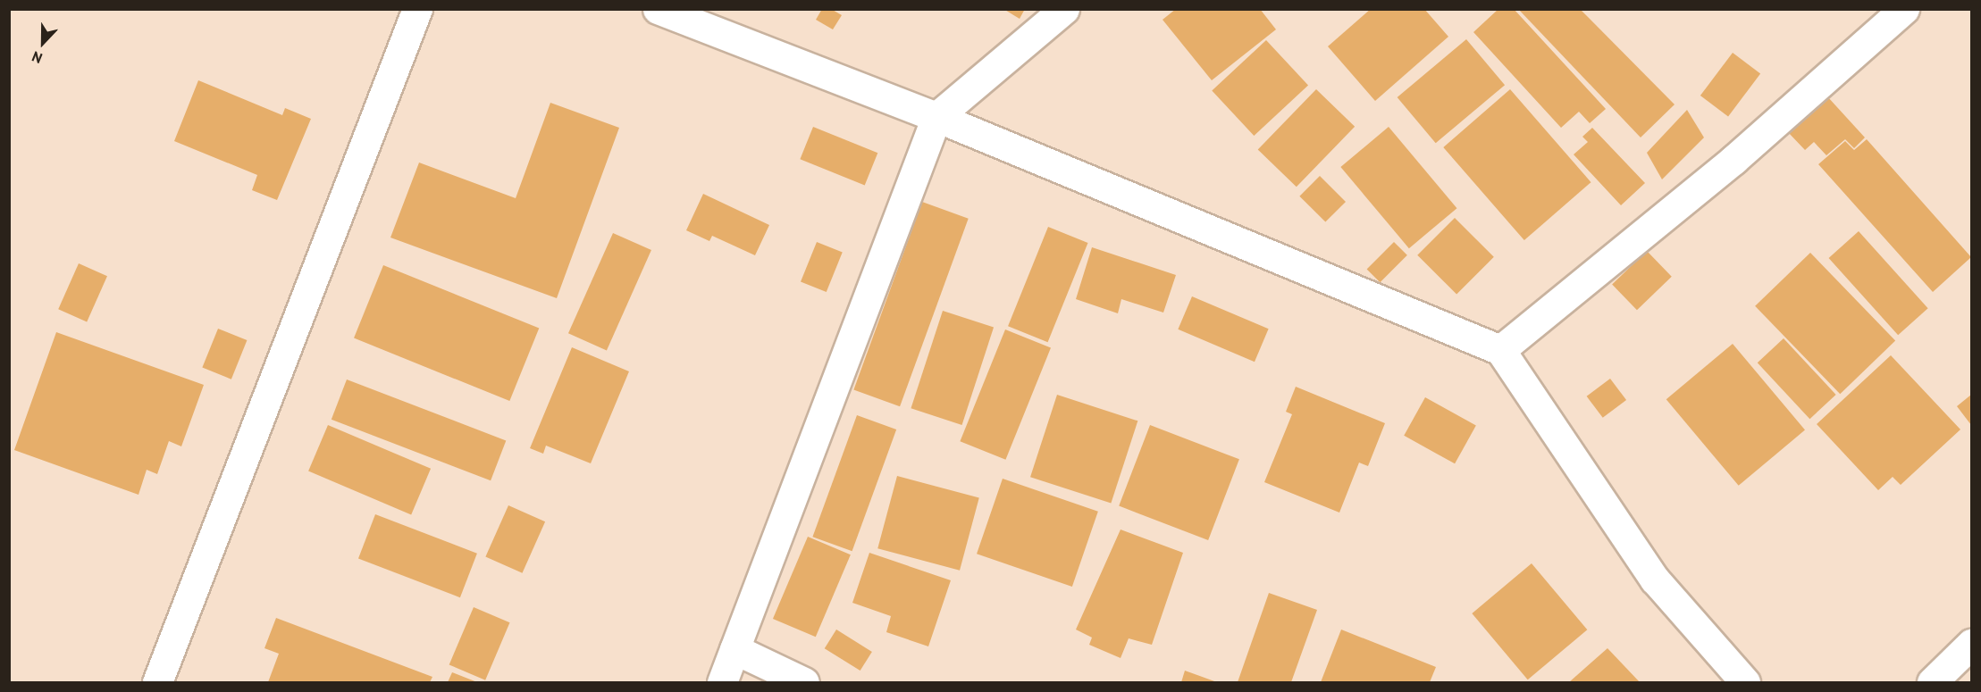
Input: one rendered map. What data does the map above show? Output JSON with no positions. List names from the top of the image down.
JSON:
{
  "north": "bottom"
}
